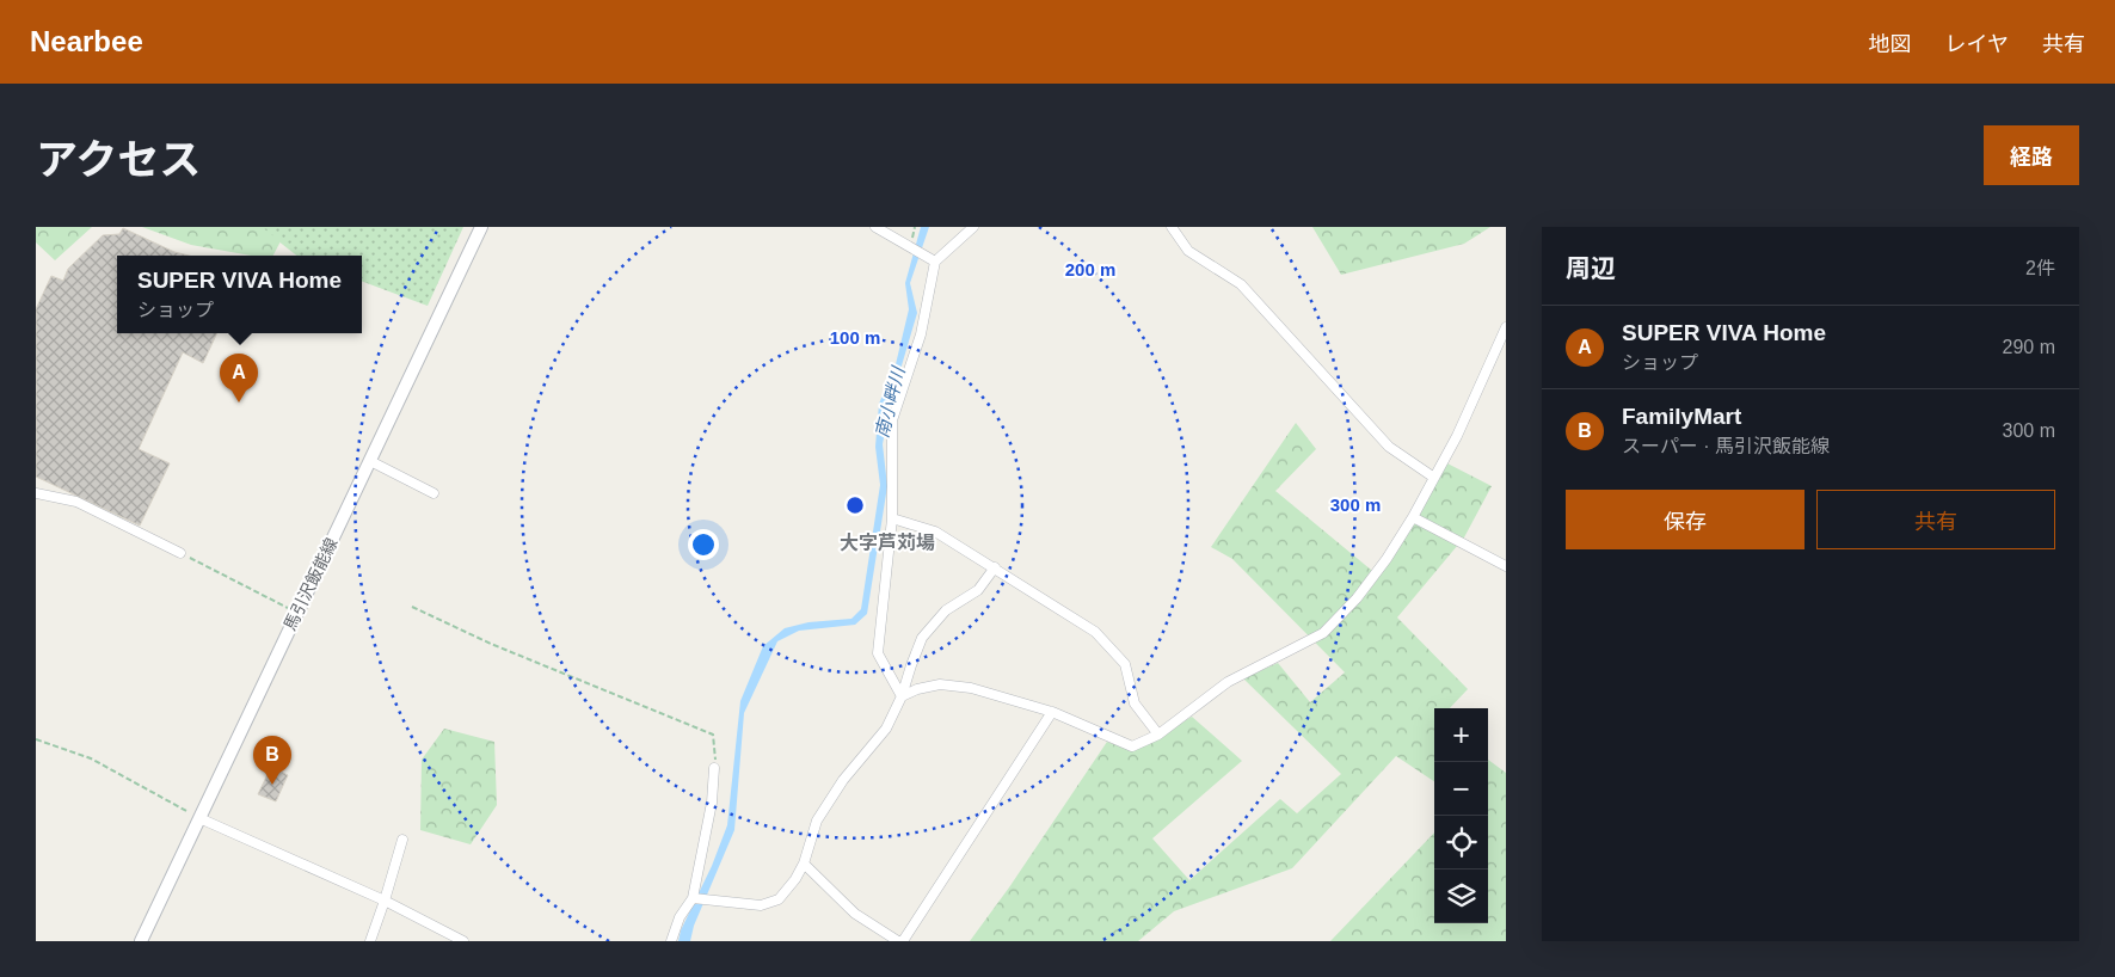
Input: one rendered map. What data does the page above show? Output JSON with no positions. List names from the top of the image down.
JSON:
{
  "streets": {
    "main road": ["馬引沢飯能線"]
  },
  "districts": ["大字芦苅場"],
  "water": ["南小畔川"],
  "page": {
    "header": "Nearbee",
    "nav": ["地図", "レイヤ", "共有"],
    "title": "アクセス",
    "buttons": [
      "経路",
      ["保存", "共有"]
    ],
    "heading": ["周辺", "2件"],
    "popup": ["SUPER VIVA Home", "ショップ"],
    "list": [
      {
        "mark": "A",
        "name": "SUPER VIVA Home",
        "note": "ショップ",
        "value": "290 m"
      },
      {
        "mark": "B",
        "name": "FamilyMart",
        "note": "スーパー · 馬引沢飯能線",
        "value": "300 m"
      }
    ],
    "pins": ["A", "B"],
    "map_buttons": ["+", "−"]
  },
  "rings": ["200 m", "100 m", "300 m"]
}
